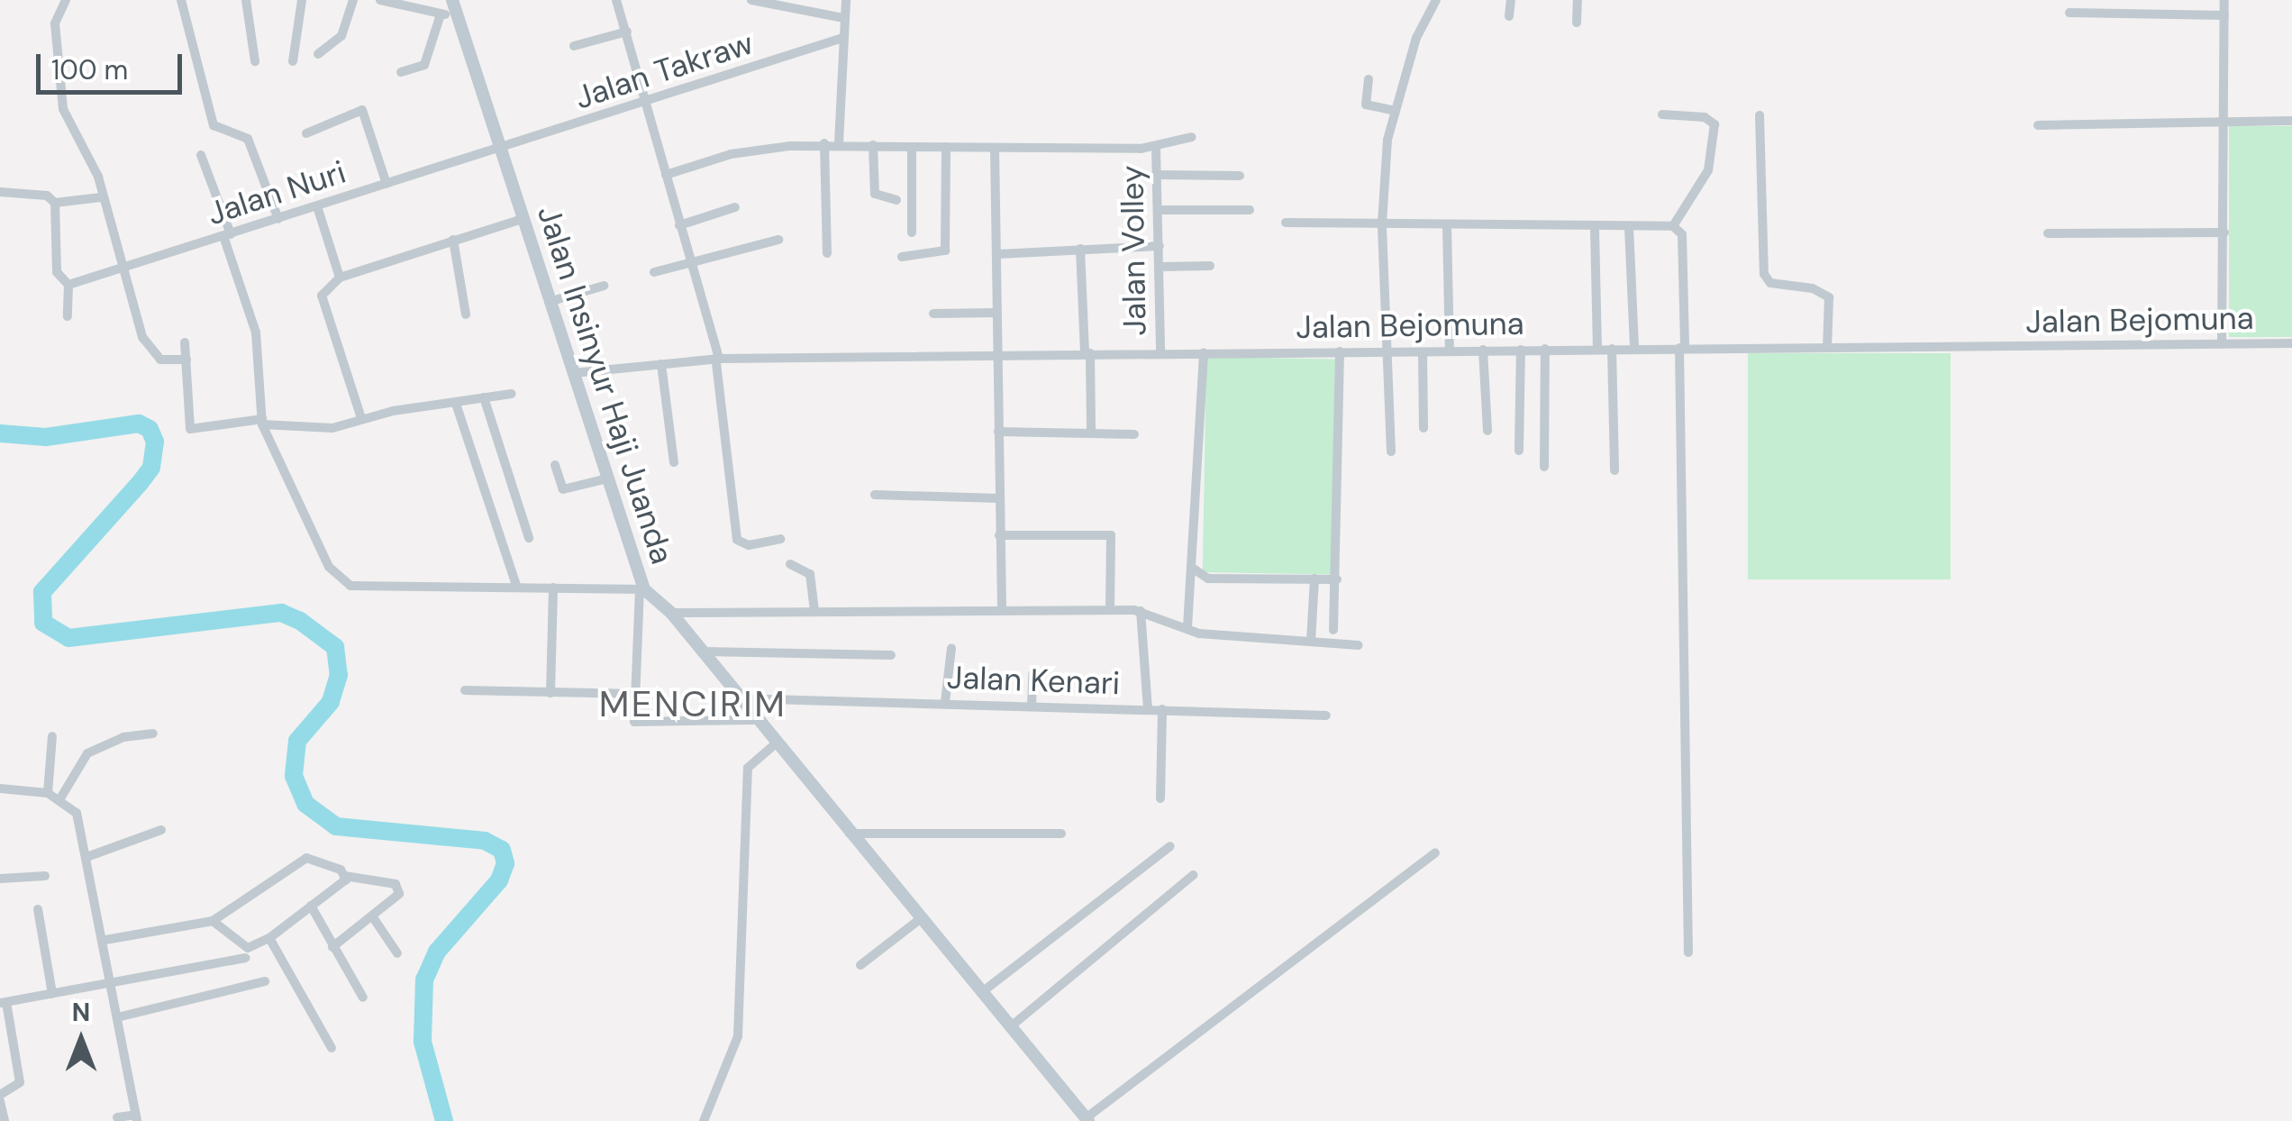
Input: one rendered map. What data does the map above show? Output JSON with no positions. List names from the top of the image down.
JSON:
{
  "streets": {
    "street": [
      "Jalan Takraw",
      "Jalan Nuri",
      "Jalan Volley",
      "Jalan Bejomuna",
      "Jalan Insinyur Haji Juanda",
      "Jalan Kenari"
    ]
  },
  "crossings": [
    ["Jalan Takraw", "Jalan Nuri"],
    ["Jalan Takraw", "Jalan Insinyur Haji Juanda"],
    ["Jalan Nuri", "Jalan Insinyur Haji Juanda"],
    ["Jalan Volley", "Jalan Bejomuna"],
    ["Jalan Bejomuna", "Jalan Insinyur Haji Juanda"],
    ["Jalan Insinyur Haji Juanda", "Jalan Kenari"]
  ],
  "districts": ["MENCIRIM"],
  "scale_bar": "100 m",
  "north": "top"
}
